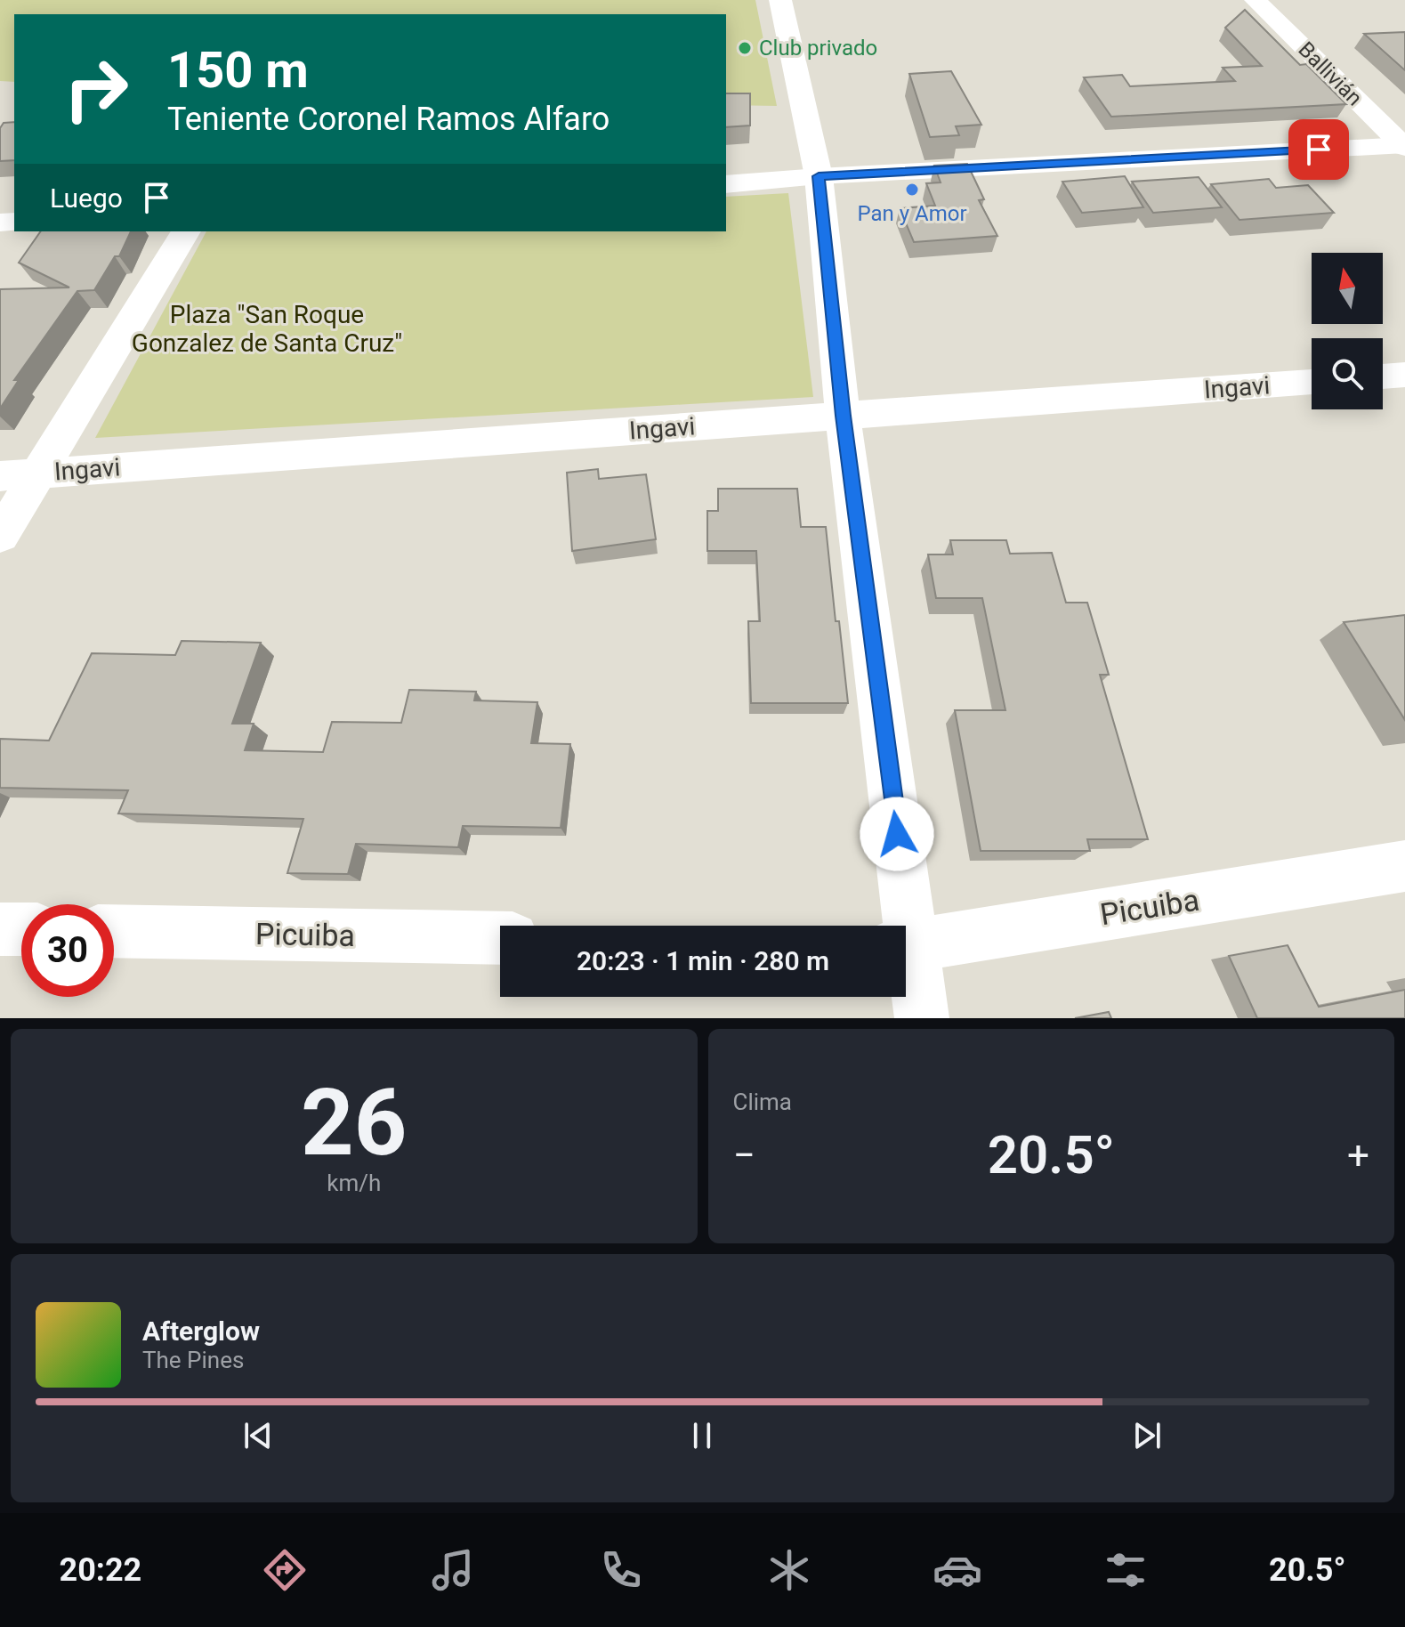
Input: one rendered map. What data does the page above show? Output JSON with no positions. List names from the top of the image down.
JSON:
{
  "streets": {
    "street": ["Ballivián", "Ingavi", "Picuiba"]
  },
  "parks": ["Plaza \"San Roque Gonzalez de Santa Cruz\""],
  "places": ["Club privado", "Pan y Amor"],
  "north": "top",
  "page": {
    "turn": ["150 m", "Teniente Coronel Ramos Alfaro"],
    "then": "Luego",
    "limit": "30",
    "trip": "20:23 · 1 min · 280 m",
    "tile": [
      ["26", "km/h"],
      "Clima"
    ],
    "heat": ["−", "20.5°", "+"],
    "song": ["Afterglow", "The Pines"],
    "tabs": ["20:22", "20.5°"]
  }
}
